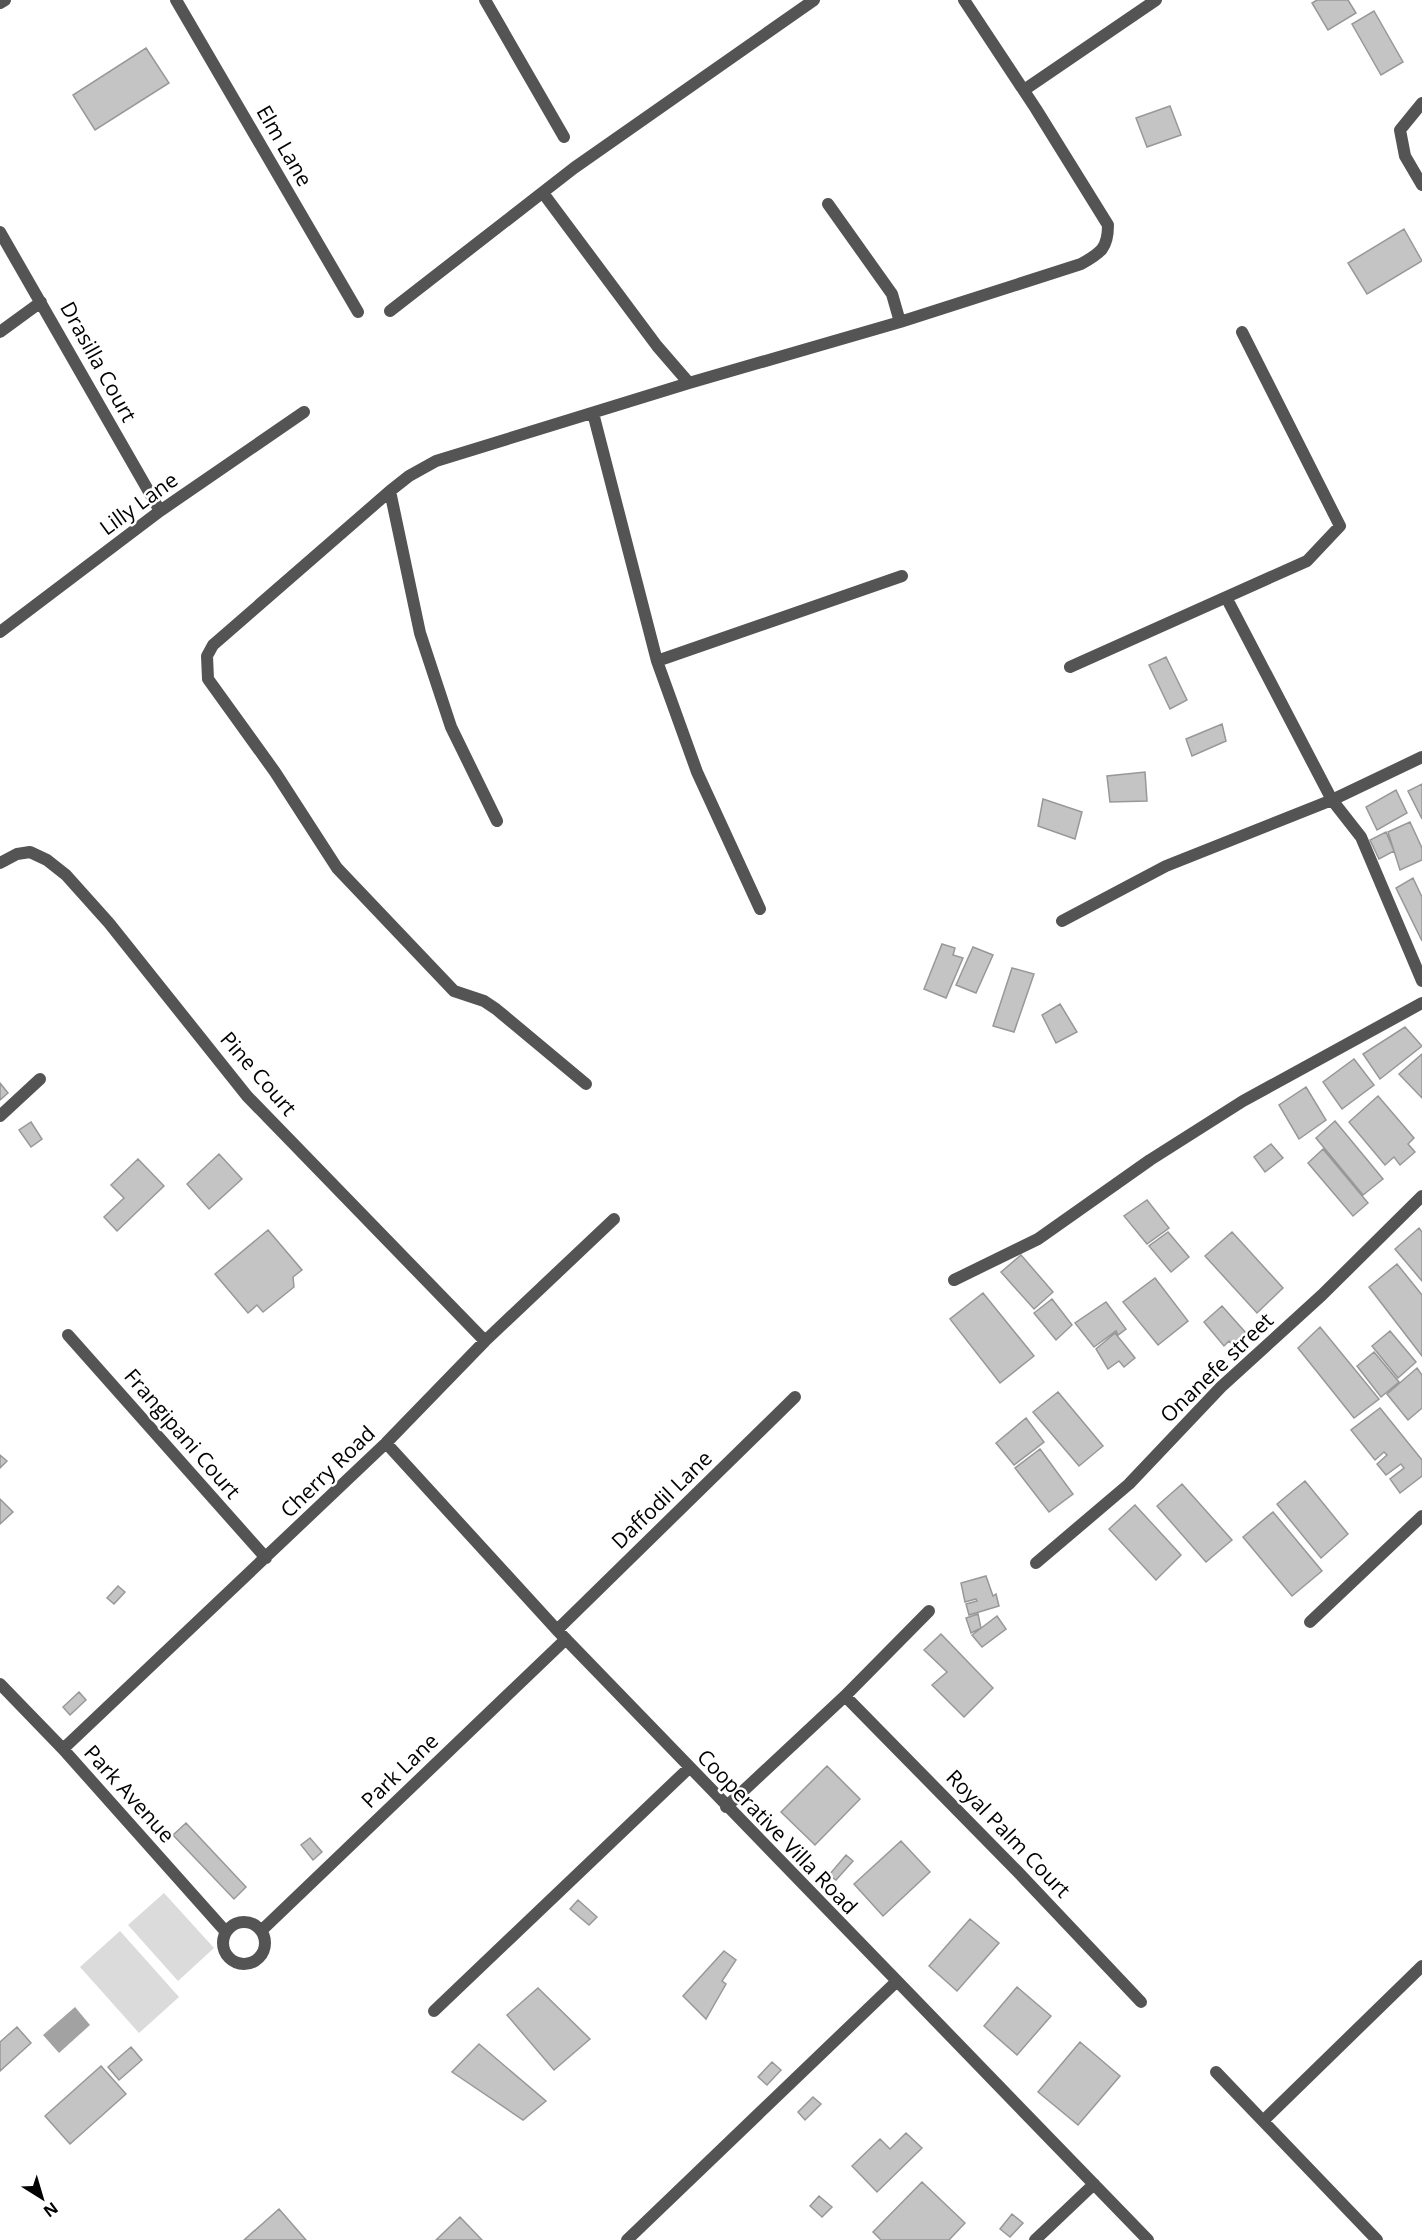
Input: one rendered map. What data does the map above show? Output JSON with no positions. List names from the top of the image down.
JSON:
{
  "streets": {
    "street": [
      "Elm Lane",
      "Drasilla Court",
      "Lilly Lane",
      "Pine Court",
      "Onanefe street",
      "Frangipani Court",
      "Cherry Road",
      "Daffodil Lane",
      "Park Lane",
      "Park Avenue",
      "Cooperative Villa Road",
      "Royal Palm Court"
    ]
  },
  "crossings": [
    ["Drasilla Court", "Lilly Lane"],
    ["Pine Court", "Cherry Road"],
    ["Frangipani Court", "Cherry Road"],
    ["Cherry Road", "Park Avenue"],
    ["Cherry Road", "Cooperative Villa Road"],
    ["Daffodil Lane", "Park Lane"],
    ["Daffodil Lane", "Cooperative Villa Road"],
    ["Park Lane", "Park Avenue"],
    ["Park Lane", "Cooperative Villa Road"]
  ],
  "north": "bottom right"
}
